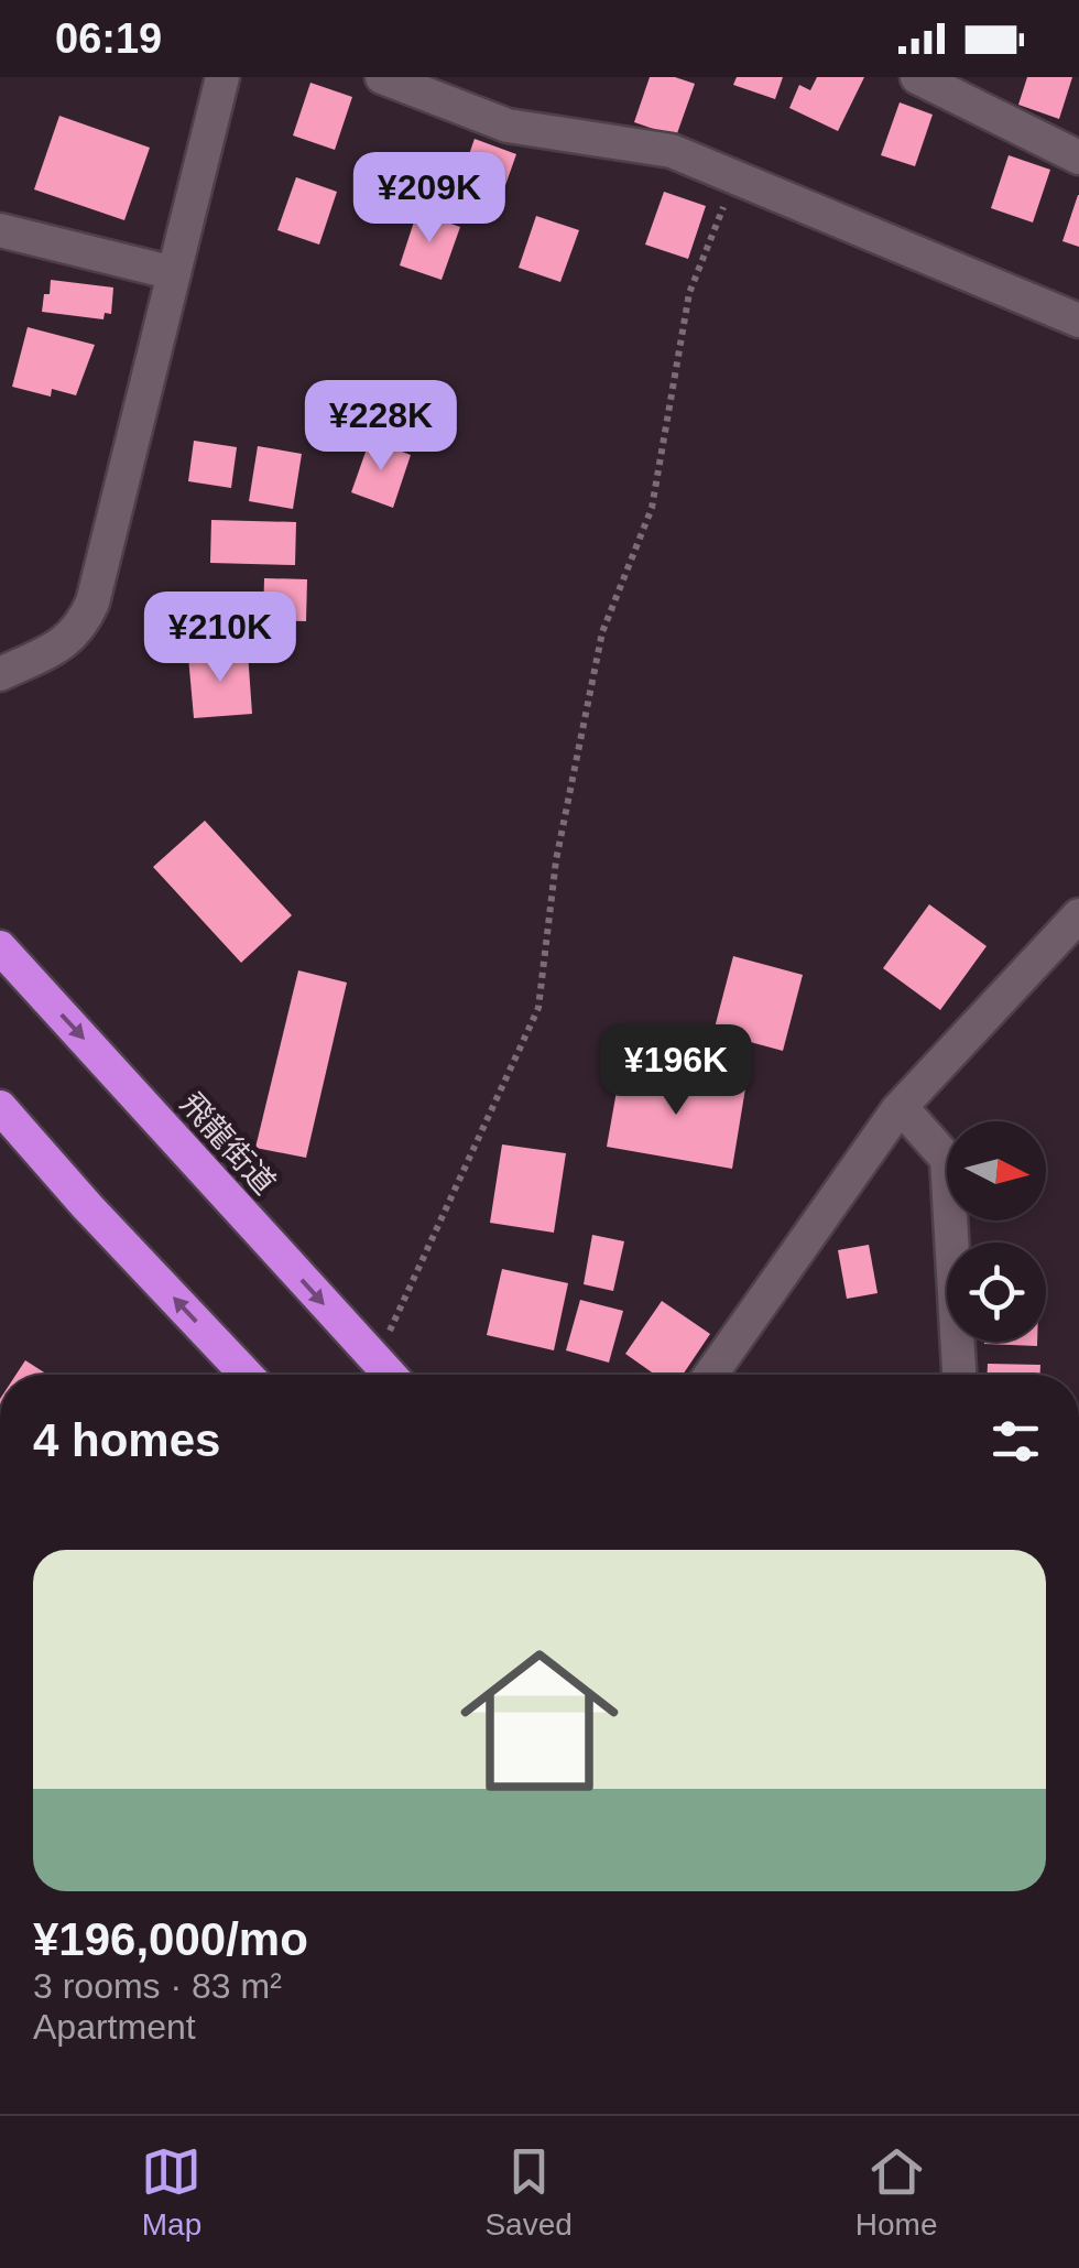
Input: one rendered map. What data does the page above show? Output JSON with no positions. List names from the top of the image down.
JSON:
{
  "streets": {
    "highway": ["飛龍街道"]
  },
  "north": "right",
  "page": {
    "status": "06:19",
    "price": [
      "¥209K",
      "¥228K",
      "¥210K",
      "¥196K"
    ],
    "heading": "4 homes",
    "list": [
      {
        "name": "¥196,000/mo",
        "note": "3 rooms · 83 m² · Apartment"
      }
    ],
    "tabs": ["Map", "Saved", "Home"]
  }
}
